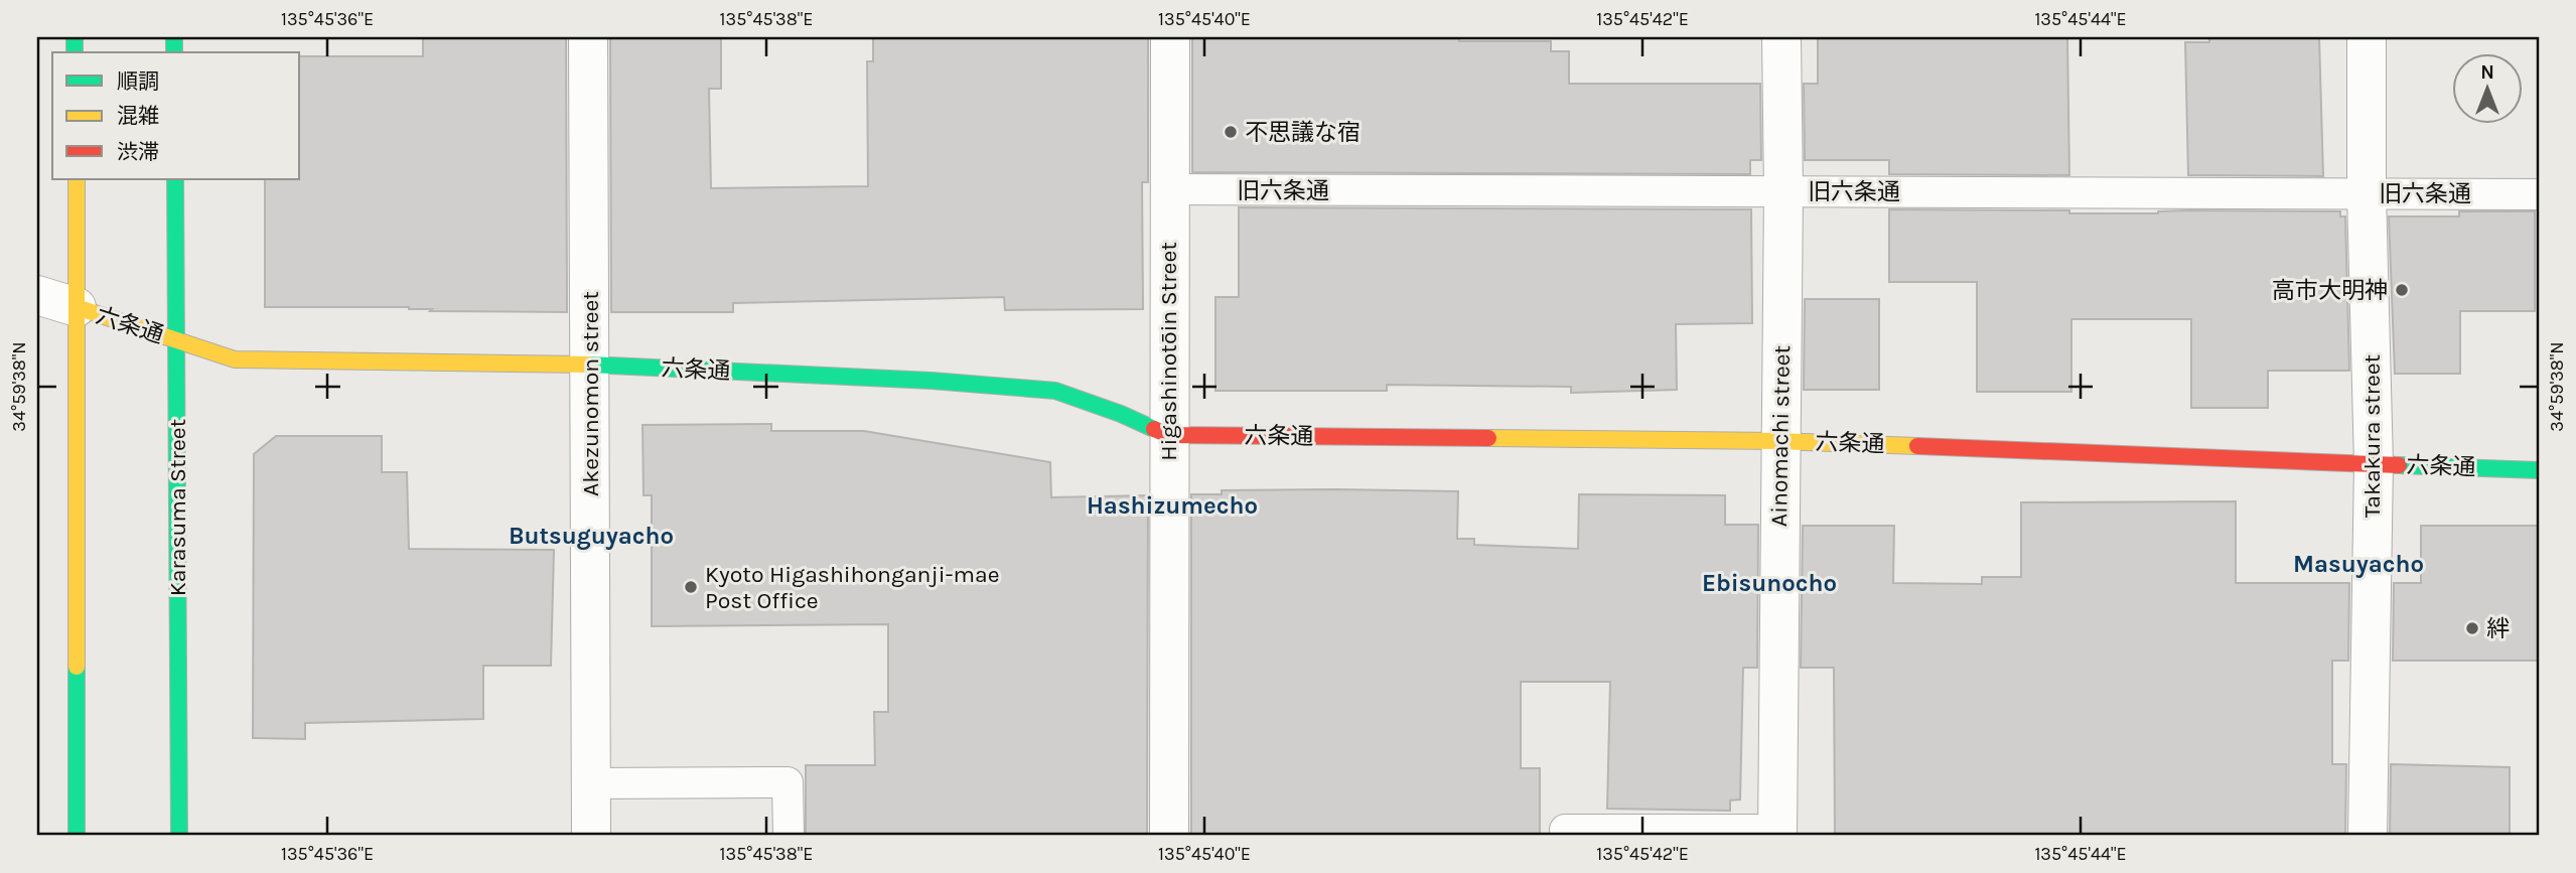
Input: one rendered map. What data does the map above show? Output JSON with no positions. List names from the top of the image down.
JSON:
{
  "streets": {
    "main road": ["六条通", "Karasuma Street"],
    "street": [
      "Higashinotōin Street",
      "Akezunomon street",
      "Ainomachi street",
      "Takakura street"
    ],
    "lane": ["旧六条通"]
  },
  "crossings": [
    ["旧六条通", "Higashinotōin Street"],
    ["旧六条通", "Ainomachi street"],
    ["旧六条通", "Takakura street"],
    ["六条通", "Higashinotōin Street"],
    ["六条通", "Akezunomon street"],
    ["六条通", "Ainomachi street"],
    ["六条通", "Takakura street"],
    ["六条通", "Karasuma Street"]
  ],
  "districts": [
    "Hashizumecho",
    "Butsuguyacho",
    "Masuyacho",
    "Ebisunocho"
  ],
  "places": [
    "不思議な宿",
    "高市大明神",
    "Kyoto Higashihonganji-mae Post Office",
    "絆"
  ],
  "legend": ["順調", "混雑", "渋滞"],
  "north": "top",
  "coordinates": [
    "135°45'36\"E",
    "135°45'38\"E",
    "135°45'40\"E",
    "135°45'42\"E",
    "135°45'44\"E",
    "34°59'38\"N"
  ]
}
